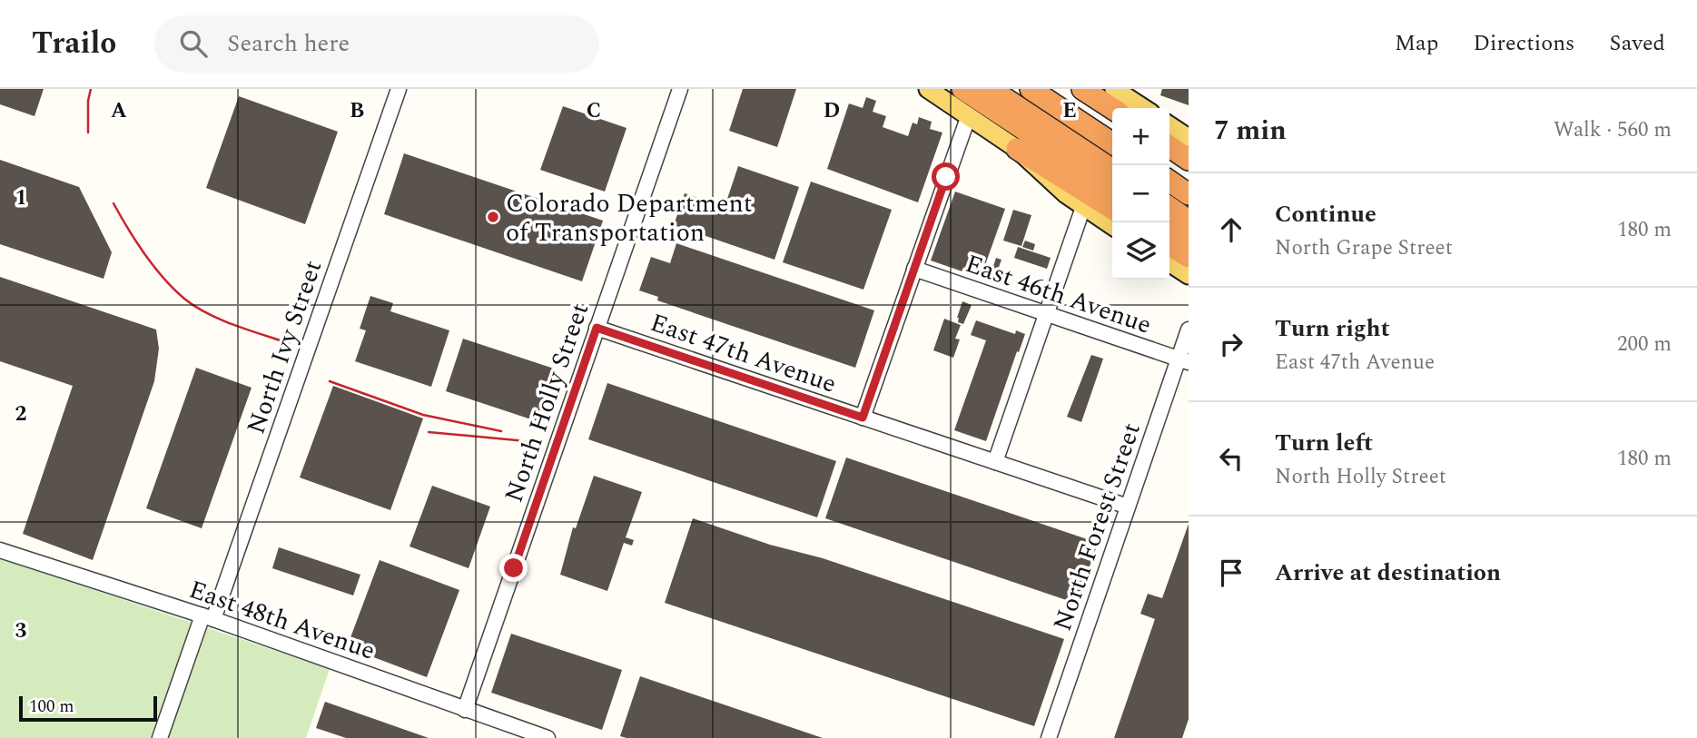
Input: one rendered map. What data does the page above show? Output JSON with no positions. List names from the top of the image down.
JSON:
{
  "streets": {
    "street": [
      "East 46th Avenue",
      "North Ivy Street",
      "East 47th Avenue",
      "North Holly Street",
      "North Forest Street",
      "East 48th Avenue"
    ]
  },
  "crossings": [
    ["East 46th Avenue", "North Forest Street"],
    ["North Ivy Street", "East 48th Avenue"],
    ["East 47th Avenue", "North Holly Street"],
    ["East 47th Avenue", "North Forest Street"],
    ["North Holly Street", "East 48th Avenue"]
  ],
  "places": ["Colorado Department of Transportation"],
  "scale_bar": "100 m",
  "page": {
    "header": "Trailo",
    "search": "Search here",
    "nav": ["Map", "Directions", "Saved"],
    "heading": ["7 min", "Walk · 560 m"],
    "map_buttons": ["+", "−"],
    "list": [
      ["Continue", "North Grape Street", "180 m"],
      ["Turn right", "East 47th Avenue", "200 m"],
      ["Turn left", "North Holly Street", "180 m"],
      "Arrive at destination"
    ],
    "scale": "100 m"
  },
  "grid": {
    "columns": [
      "A",
      "B",
      "C",
      "D",
      "E"
    ],
    "rows": ["1", "2", "3"]
  }
}
